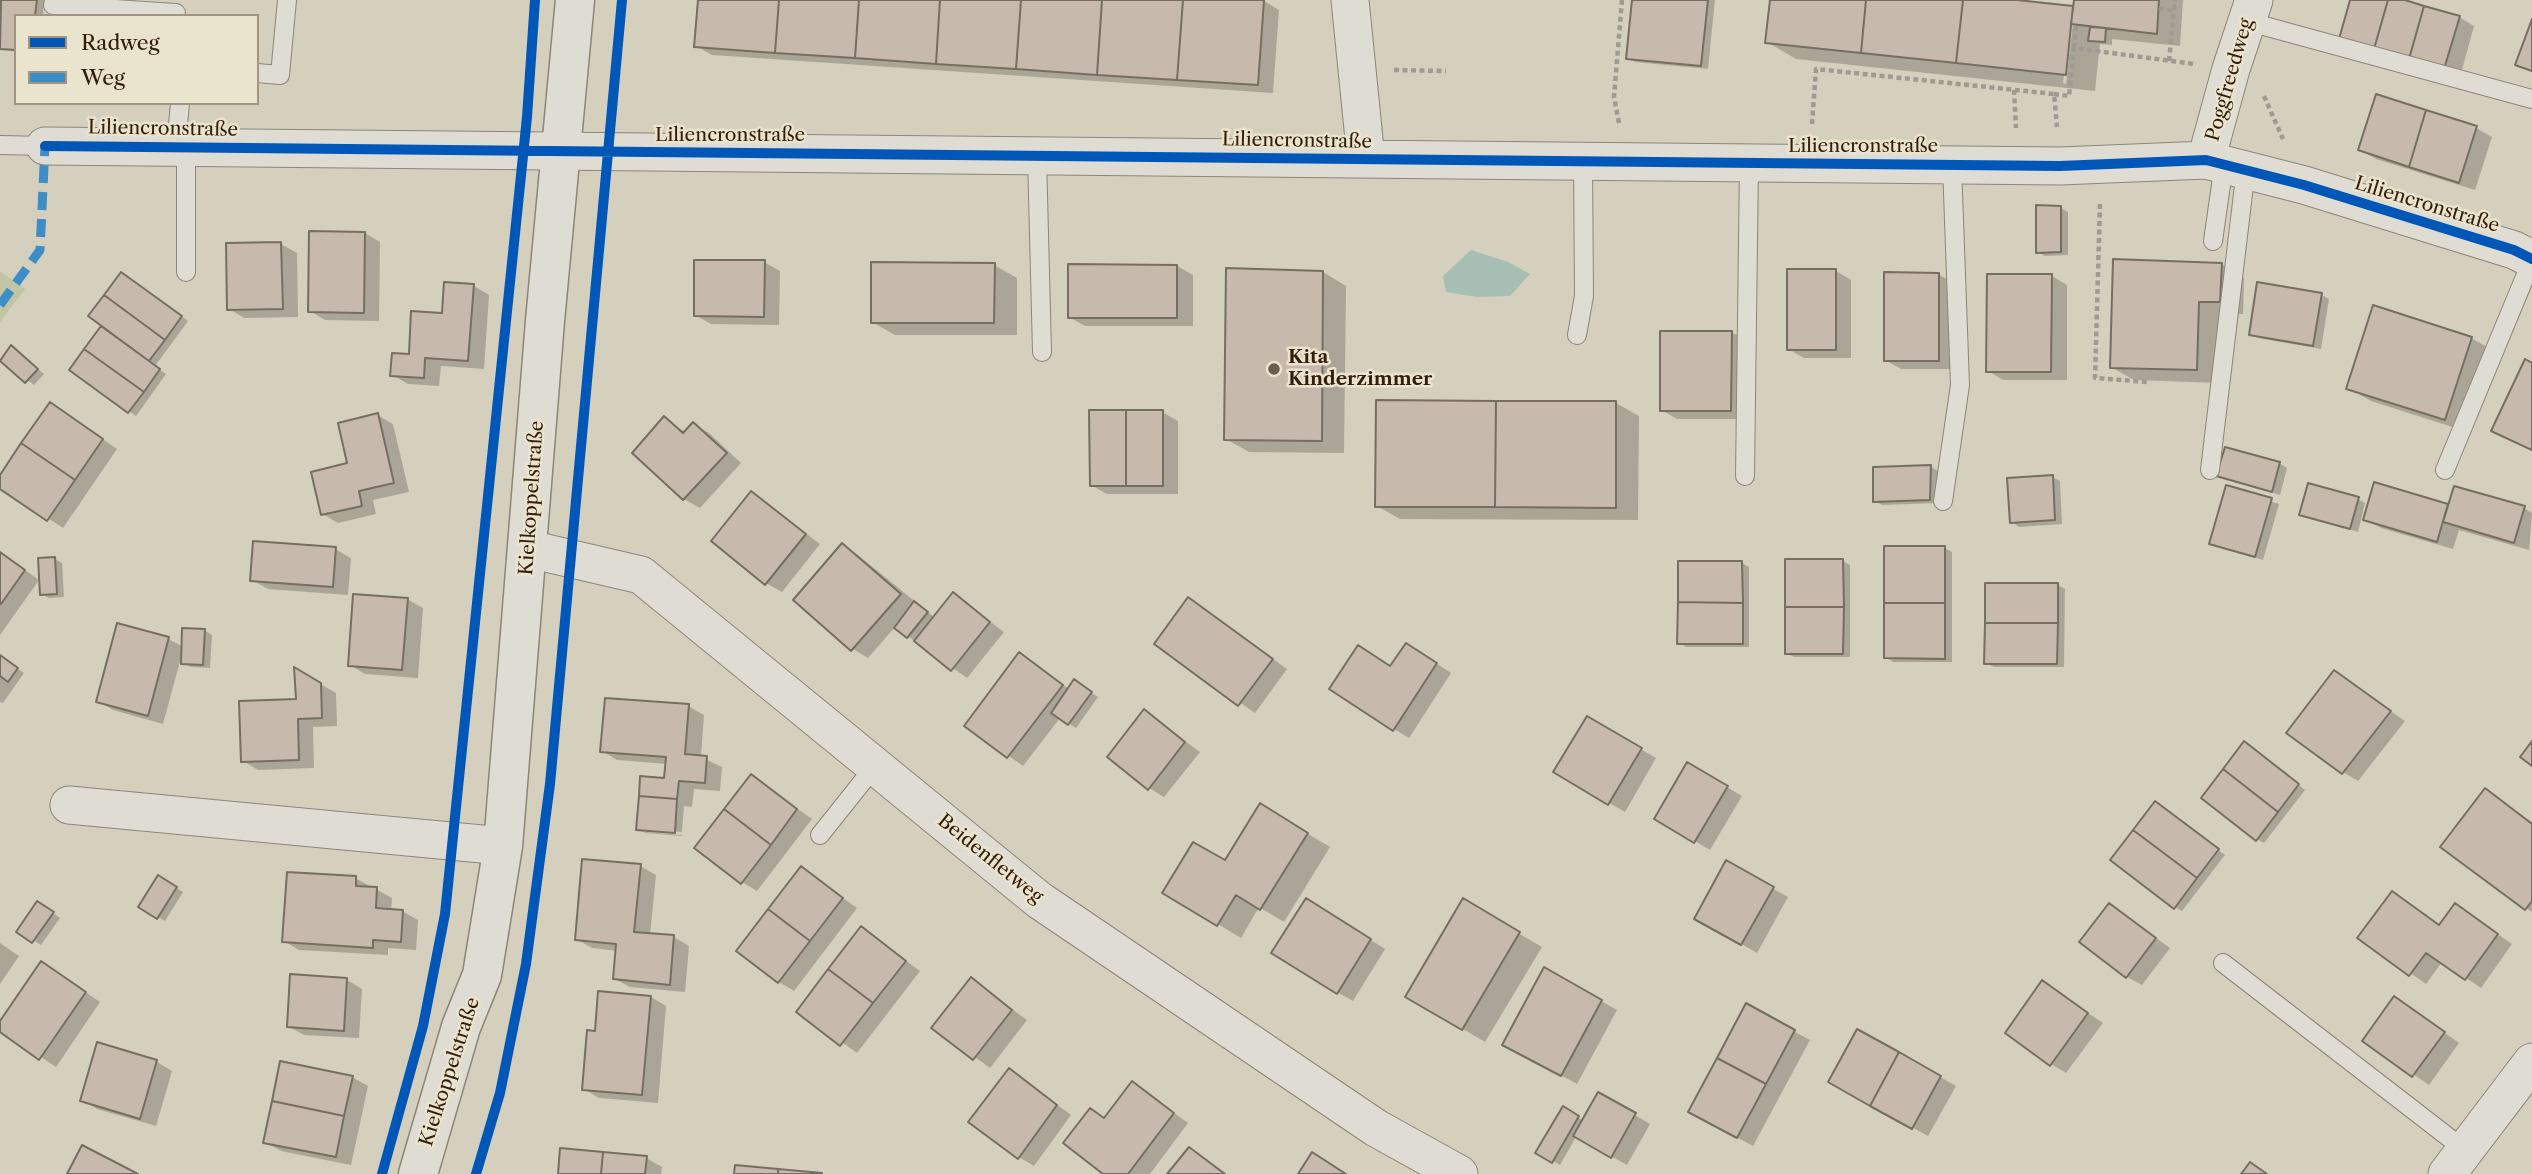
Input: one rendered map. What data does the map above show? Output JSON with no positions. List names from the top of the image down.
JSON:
{
  "streets": {
    "street": [
      "Poggfreedweg",
      "Liliencronstraße",
      "Kielkoppelstraße",
      "Beidenfletweg"
    ]
  },
  "crossings": [
    ["Poggfreedweg", "Liliencronstraße"],
    ["Liliencronstraße", "Kielkoppelstraße"],
    ["Kielkoppelstraße", "Beidenfletweg"]
  ],
  "places": ["Kita Kinderzimmer"],
  "legend": ["Radweg", "Weg"]
}
